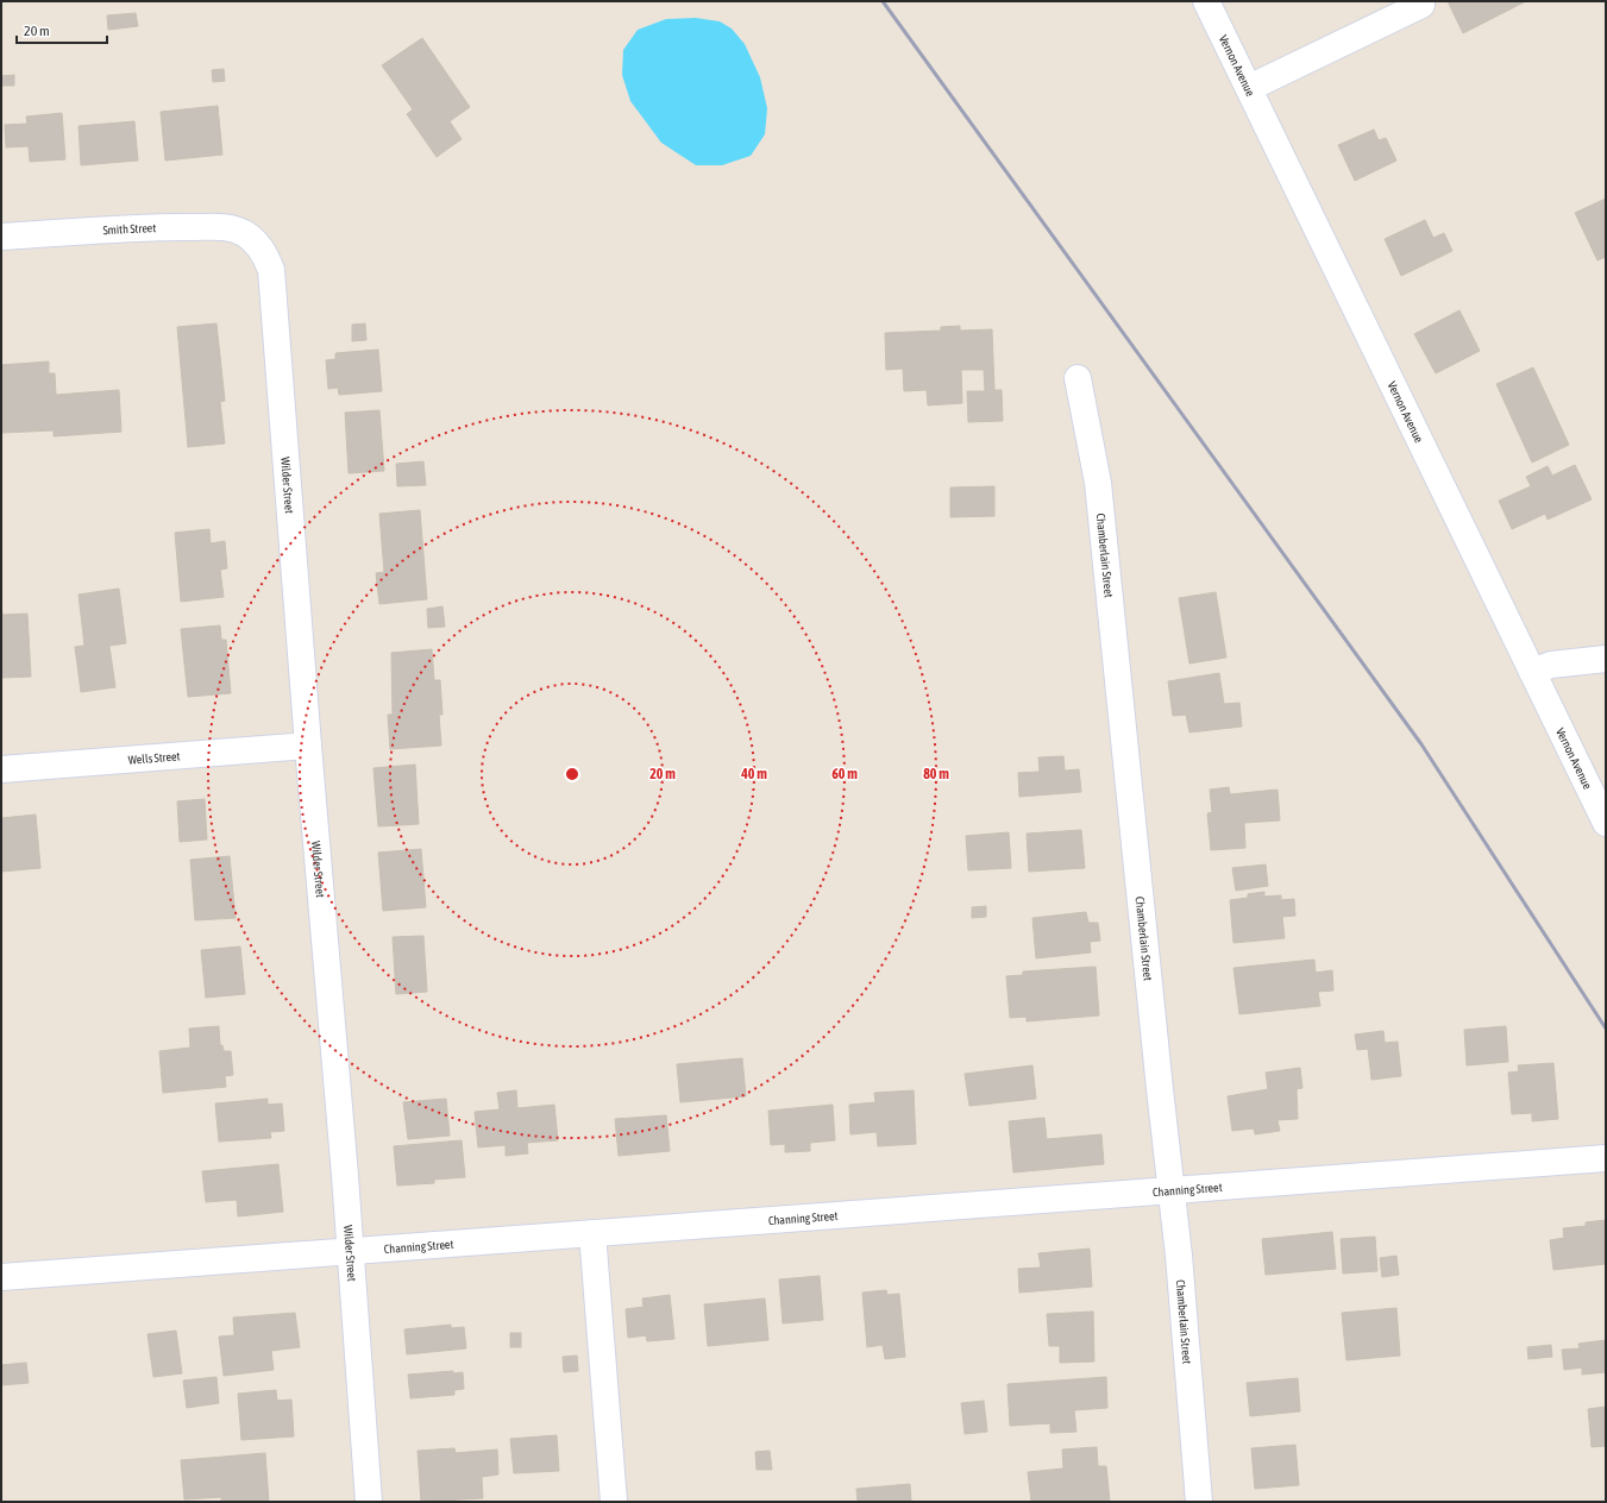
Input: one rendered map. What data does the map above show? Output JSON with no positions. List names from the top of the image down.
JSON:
{
  "streets": {
    "street": [
      "Vernon Avenue",
      "Smith Street",
      "Wilder Street",
      "Chamberlain Street",
      "Wells Street",
      "Channing Street"
    ]
  },
  "crossings": [
    ["Smith Street", "Wilder Street"],
    ["Wilder Street", "Wells Street"],
    ["Wilder Street", "Channing Street"],
    ["Chamberlain Street", "Channing Street"]
  ],
  "scale_bar": "20 m",
  "rings": [
    "20 m",
    "40 m",
    "60 m",
    "80 m"
  ]
}
